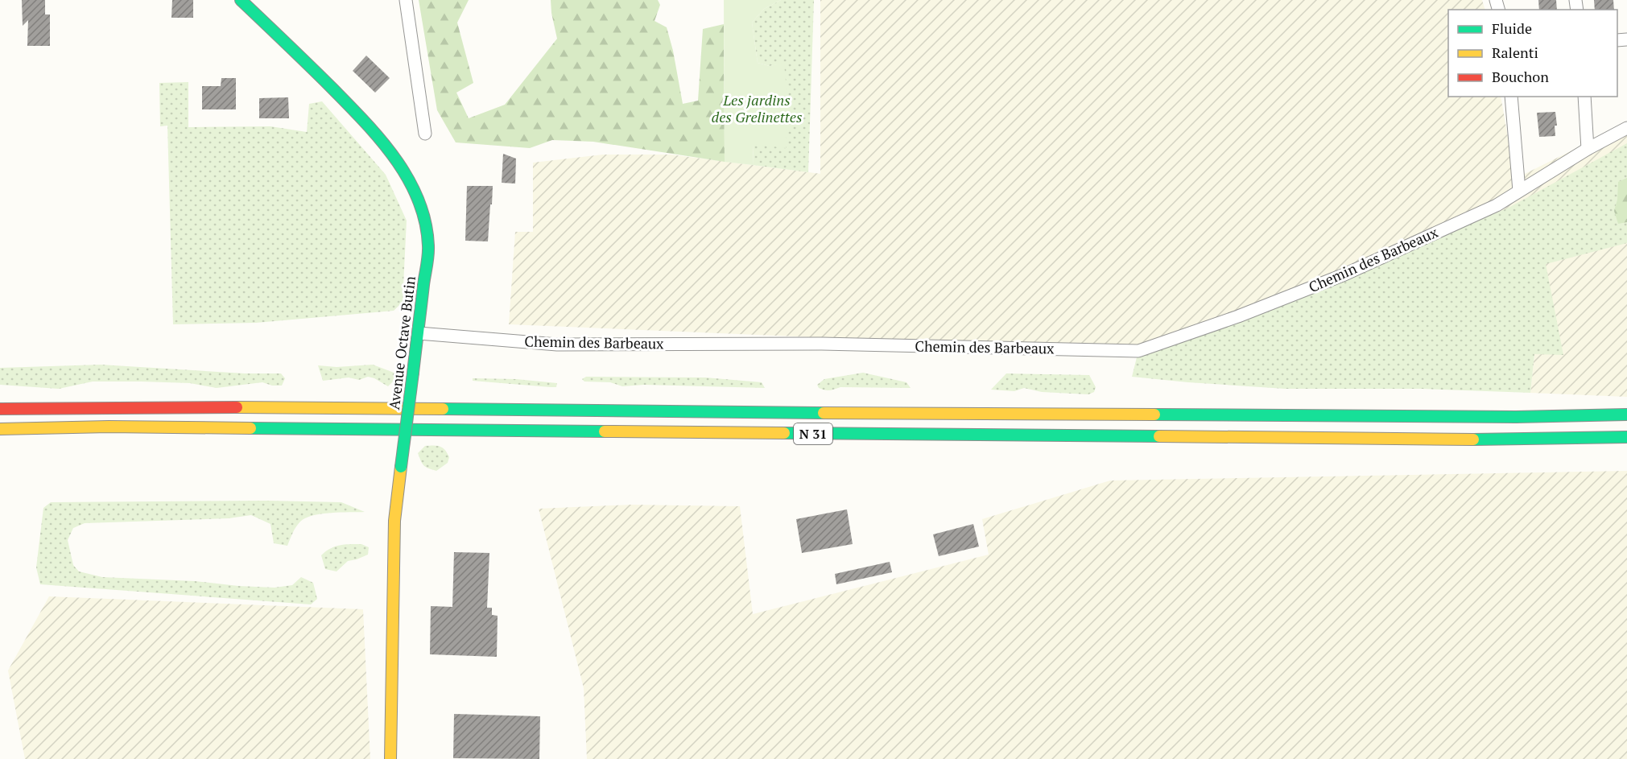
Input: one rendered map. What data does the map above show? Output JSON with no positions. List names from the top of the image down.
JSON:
{
  "streets": {
    "main road": ["Avenue Octave Butin", "N 31"],
    "street": ["Chemin des Barbeaux"]
  },
  "crossings": [
    ["Chemin des Barbeaux", "Avenue Octave Butin"]
  ],
  "parks": ["Les jardins des Grelinettes"],
  "legend": ["Fluide", "Ralenti", "Bouchon"]
}
